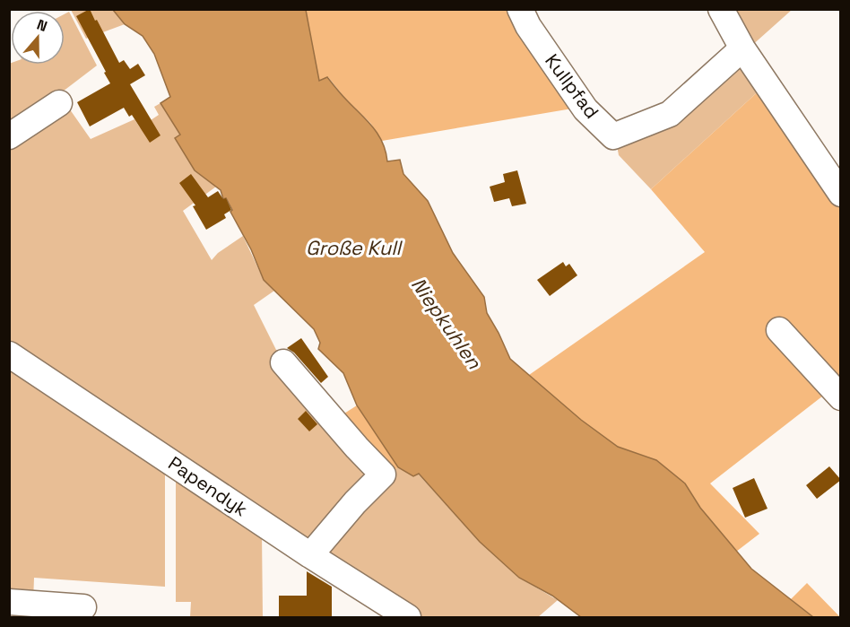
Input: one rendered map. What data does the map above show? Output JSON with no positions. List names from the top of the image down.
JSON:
{
  "streets": {
    "street": ["Kullpfad", "Papendyk"]
  },
  "water": ["Große Kull", "Niepkuhlen"],
  "north": "top"
}
